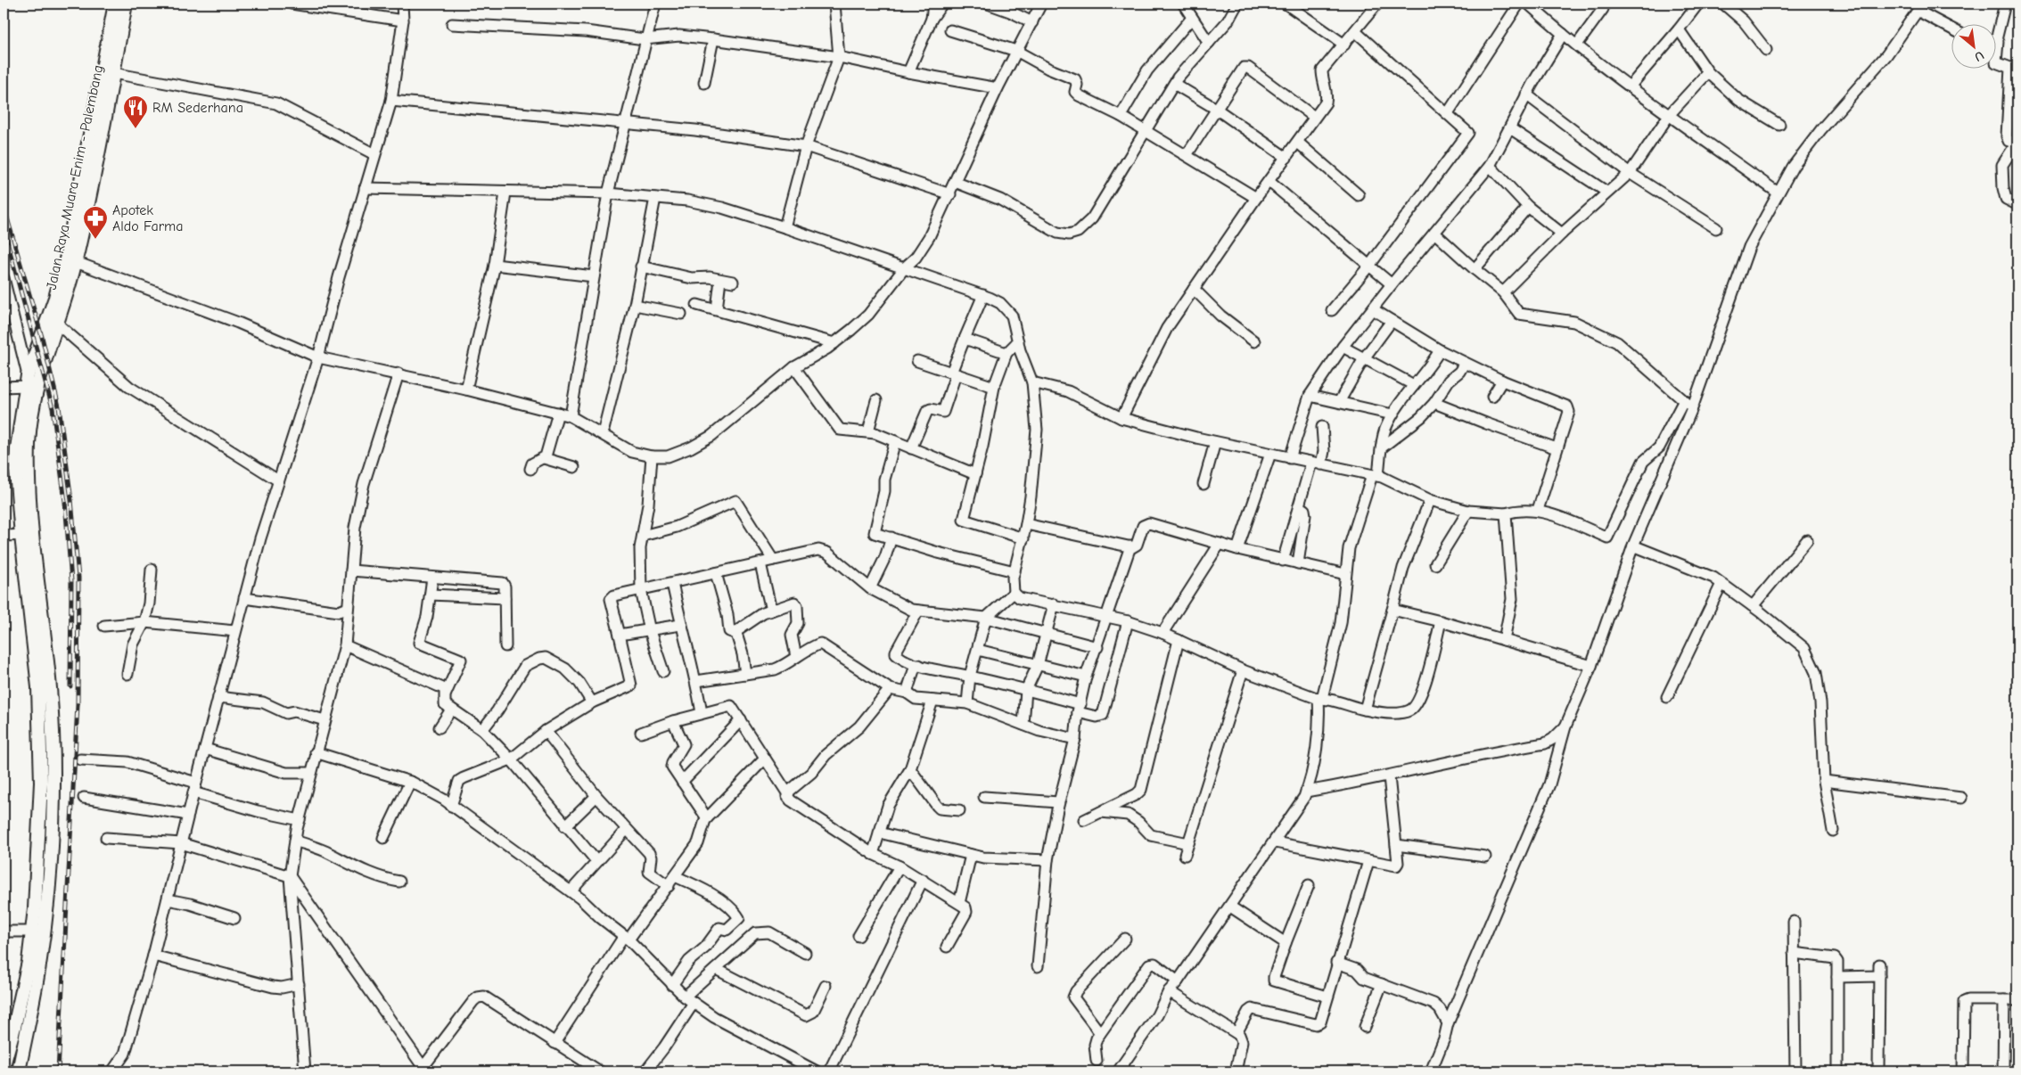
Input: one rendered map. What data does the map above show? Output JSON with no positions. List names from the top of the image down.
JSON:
{
  "streets": {
    "main road": ["Jalan Raya Muara Enim - Palembang"]
  },
  "places": {
    "restaurant": ["RM Sederhana"],
    "pharmacy": ["Apotek Aldo Farma"]
  },
  "north": "bottom right"
}
